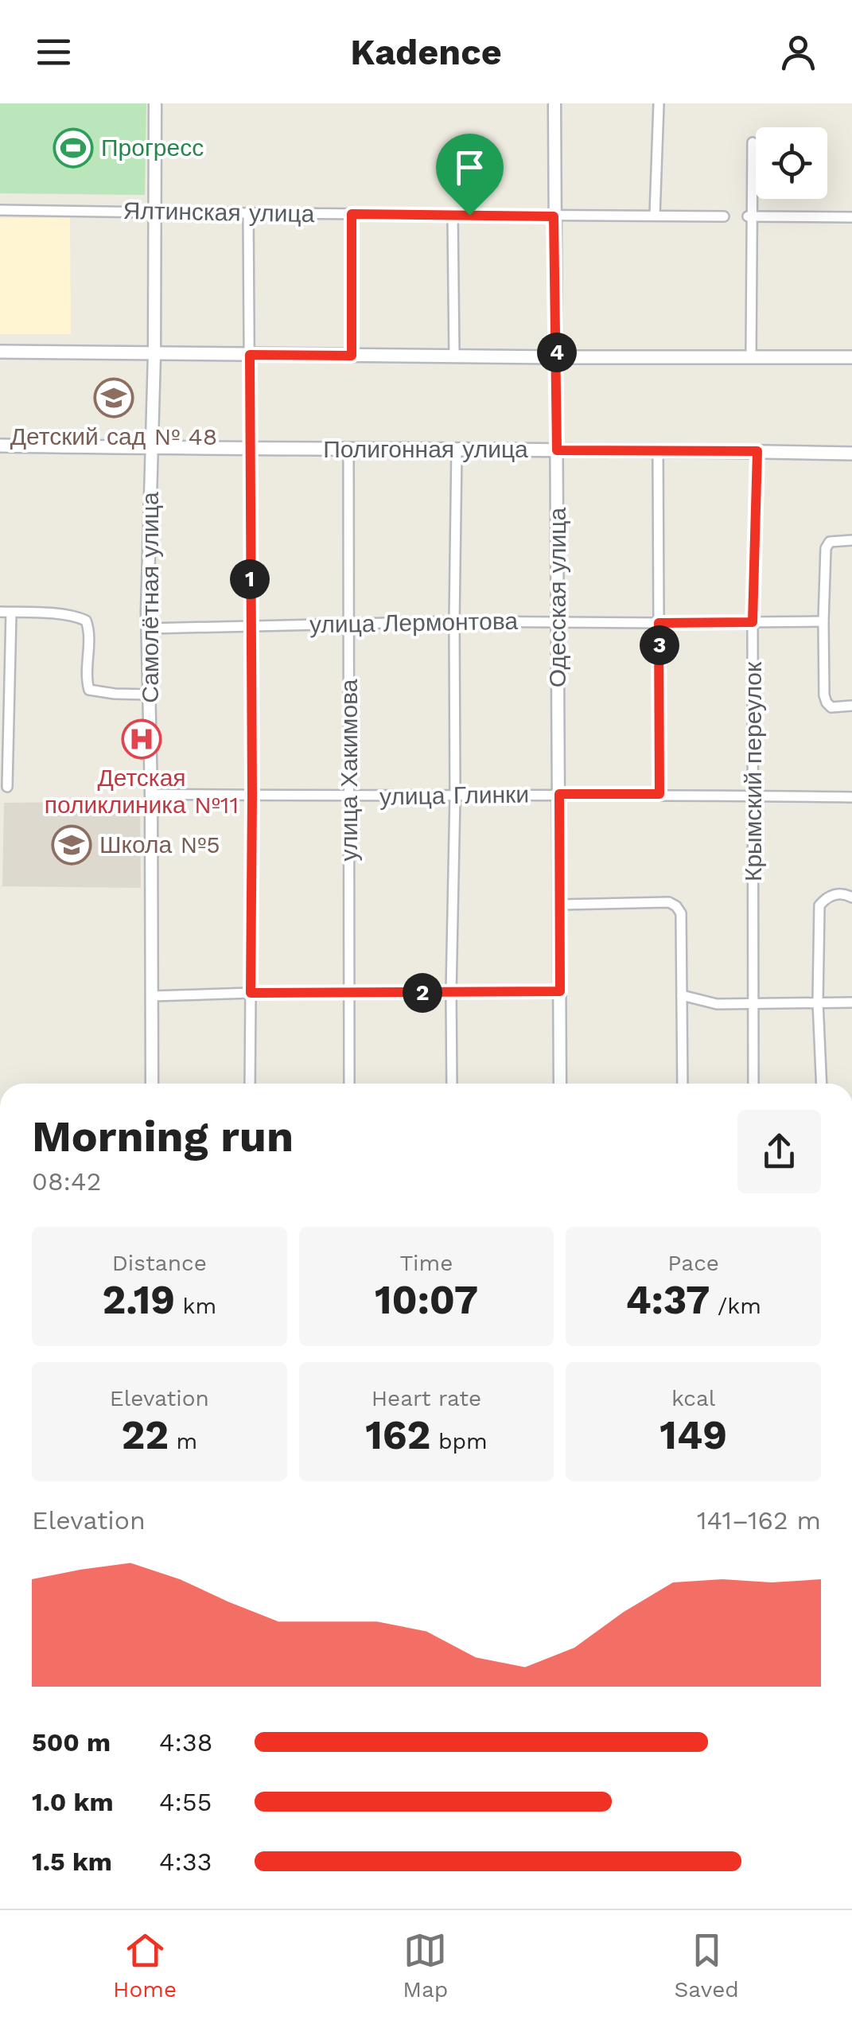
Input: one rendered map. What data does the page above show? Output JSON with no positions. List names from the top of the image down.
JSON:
{
  "streets": {
    "main road": ["Полигонная улица"],
    "street": [
      "Ялтинская улица",
      "Самолётная улица",
      "Одесская улица",
      "улица Лермонтова",
      "улица Хакимова",
      "Крымский переулок",
      "улица Глинки"
    ]
  },
  "crossings": [
    ["Ялтинская улица", "Самолётная улица"],
    ["Ялтинская улица", "Одесская улица"],
    ["Полигонная улица", "Самолётная улица"],
    ["Полигонная улица", "Одесская улица"],
    ["Полигонная улица", "улица Хакимова"],
    ["Полигонная улица", "Крымский переулок"],
    ["Самолётная улица", "улица Лермонтова"],
    ["Самолётная улица", "улица Глинки"],
    ["Одесская улица", "улица Лермонтова"],
    ["Одесская улица", "улица Глинки"],
    ["улица Лермонтова", "улица Хакимова"],
    ["улица Лермонтова", "Крымский переулок"],
    ["улица Хакимова", "улица Глинки"],
    ["Крымский переулок", "улица Глинки"]
  ],
  "places": {
    "sports": ["Прогресс"],
    "school or university": ["Детский сад № 48", "Школа №5"],
    "hospital": ["Детская поликлиника №11"]
  },
  "page": {
    "header": "Kadence",
    "pins": [
      "4",
      "1",
      "3",
      "2"
    ],
    "heading": ["Morning run", "08:42"],
    "stats": [
      ["Distance", "2.19 km"],
      ["Time", "10:07"],
      ["Pace", "4:37 /km"],
      ["Elevation", "22 m"],
      ["Heart rate", "162 bpm"],
      ["kcal", "149"]
    ],
    "chart": ["Elevation", "141–162 m"],
    "list": [
      {
        "name": "500 m",
        "note": "4:38"
      },
      {
        "name": "1.0 km",
        "note": "4:55"
      },
      {
        "name": "1.5 km",
        "note": "4:33"
      }
    ],
    "tabs": ["Home", "Map", "Saved"]
  }
}
